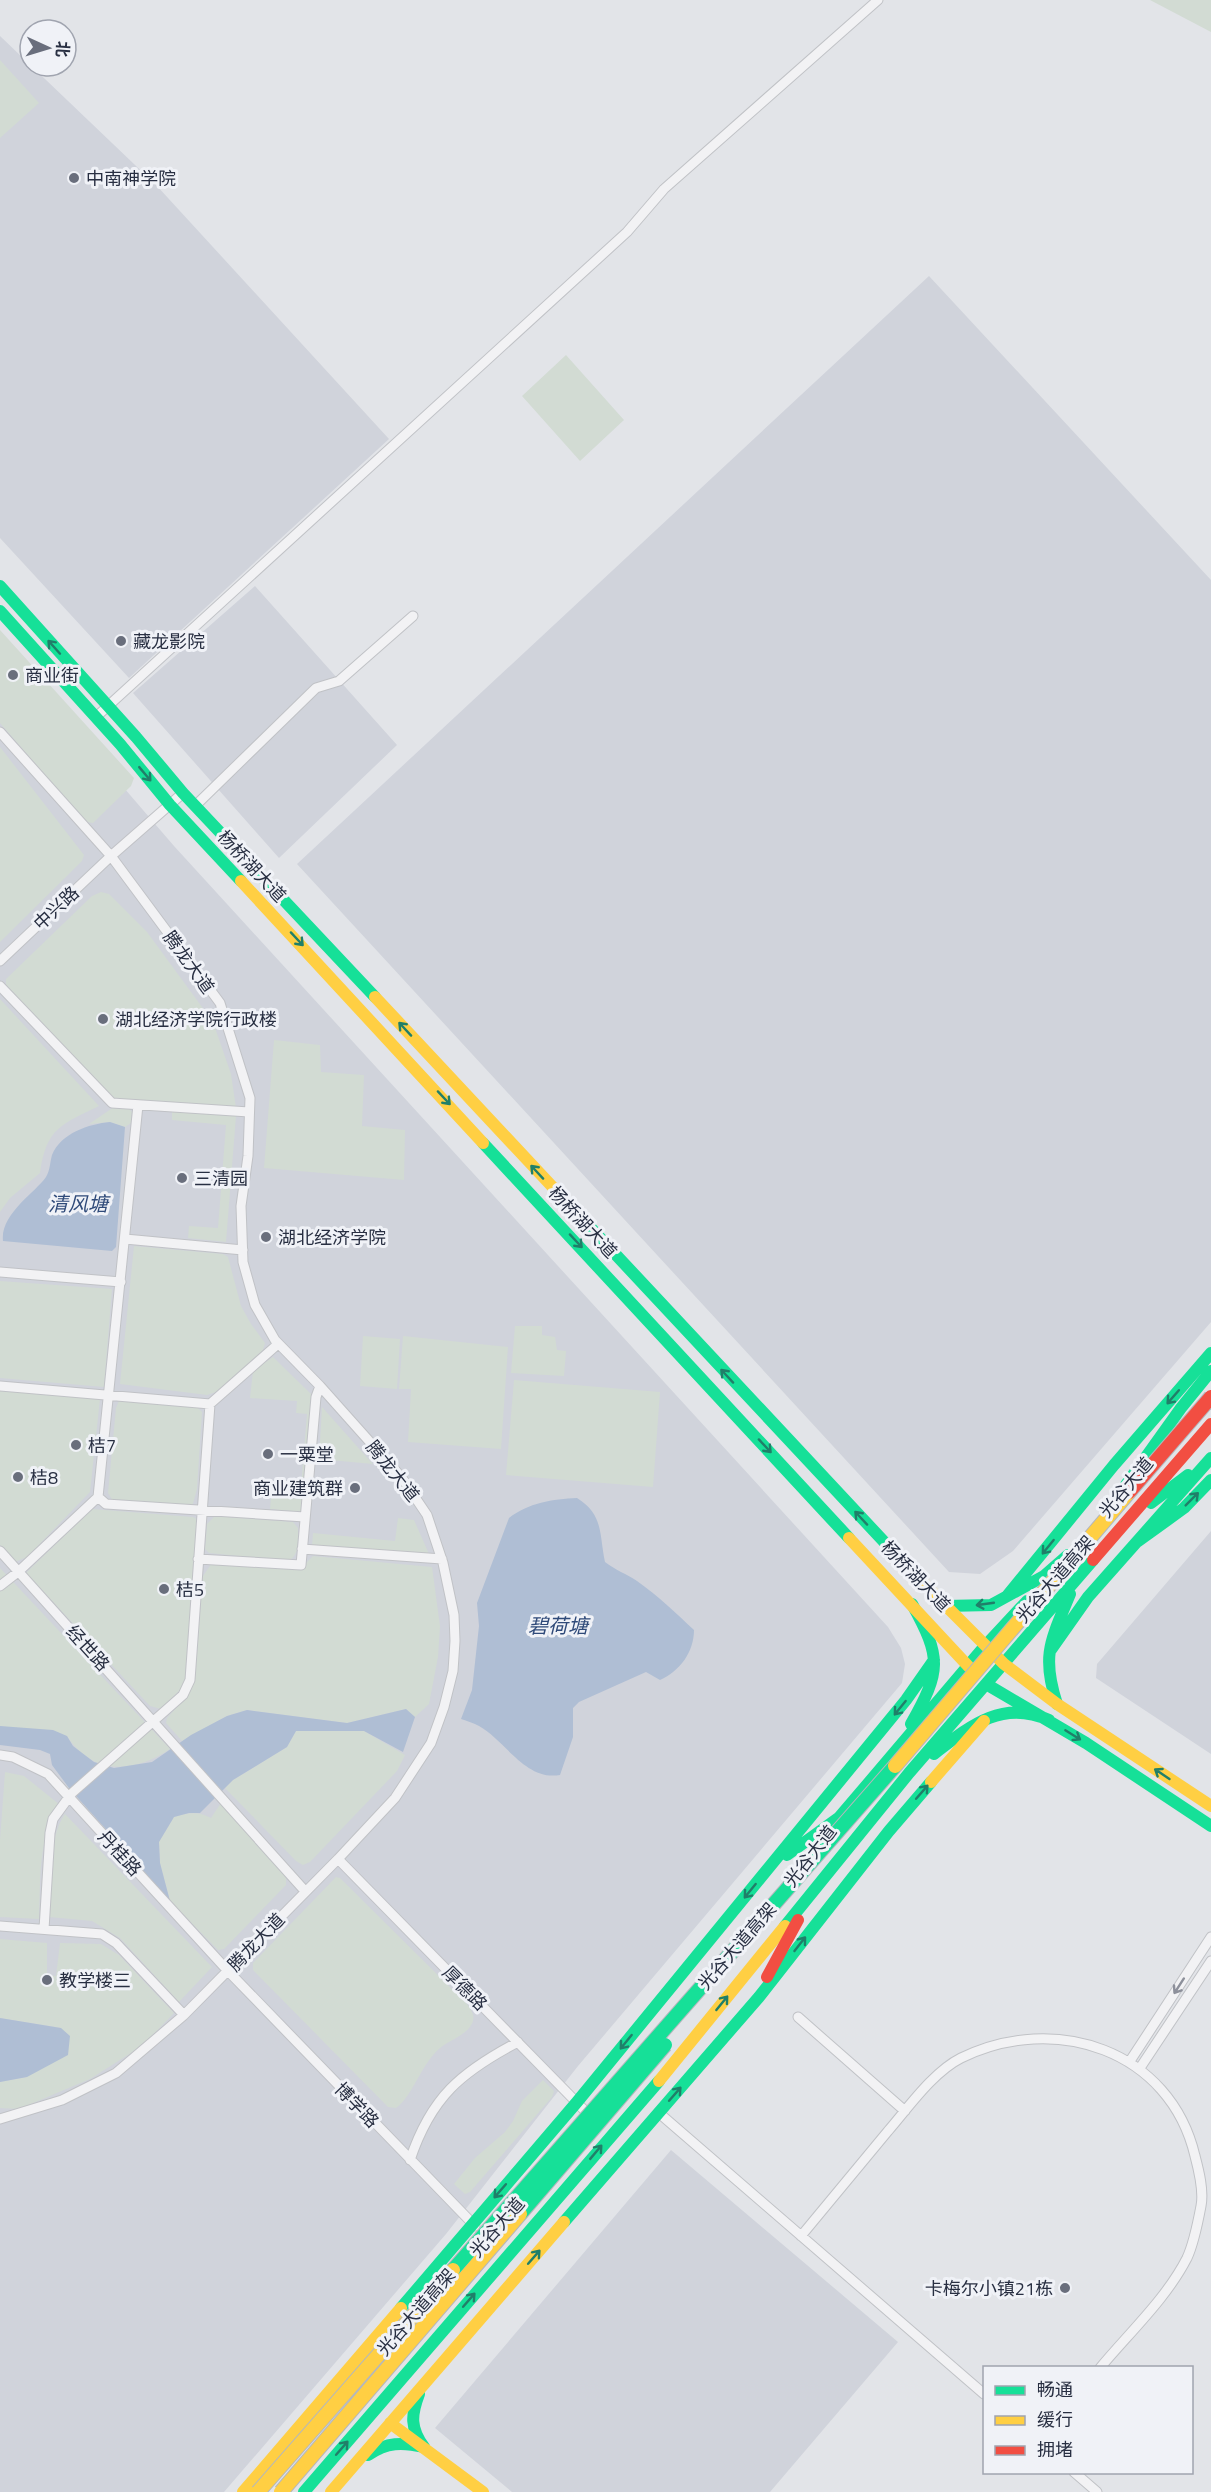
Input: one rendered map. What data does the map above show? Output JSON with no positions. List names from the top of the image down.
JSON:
{
  "streets": {
    "main road": ["杨桥湖大道", "光谷大道", "光谷大道高架"],
    "street": [
      "中兴路",
      "腾龙大道",
      "经世路",
      "丹桂路",
      "厚德路",
      "博学路"
    ]
  },
  "crossings": [
    ["杨桥湖大道", "中兴路"],
    ["杨桥湖大道", "光谷大道"],
    ["中兴路", "腾龙大道"],
    ["腾龙大道", "经世路"],
    ["腾龙大道", "丹桂路"],
    ["腾龙大道", "厚德路"],
    ["腾龙大道", "博学路"],
    ["光谷大道", "厚德路"],
    ["光谷大道", "博学路"],
    ["丹桂路", "博学路"]
  ],
  "water": ["清风塘", "碧荷塘"],
  "places": [
    "中南神学院",
    "藏龙影院",
    "商业街",
    "湖北经济学院行政楼",
    "三清园",
    "湖北经济学院",
    "桔7",
    "一粟堂",
    "桔8",
    "商业建筑群",
    "桔5",
    "教学楼三",
    "卡梅尔小镇21栋"
  ],
  "legend": ["畅通", "缓行", "拥堵"],
  "north": "right"
}
